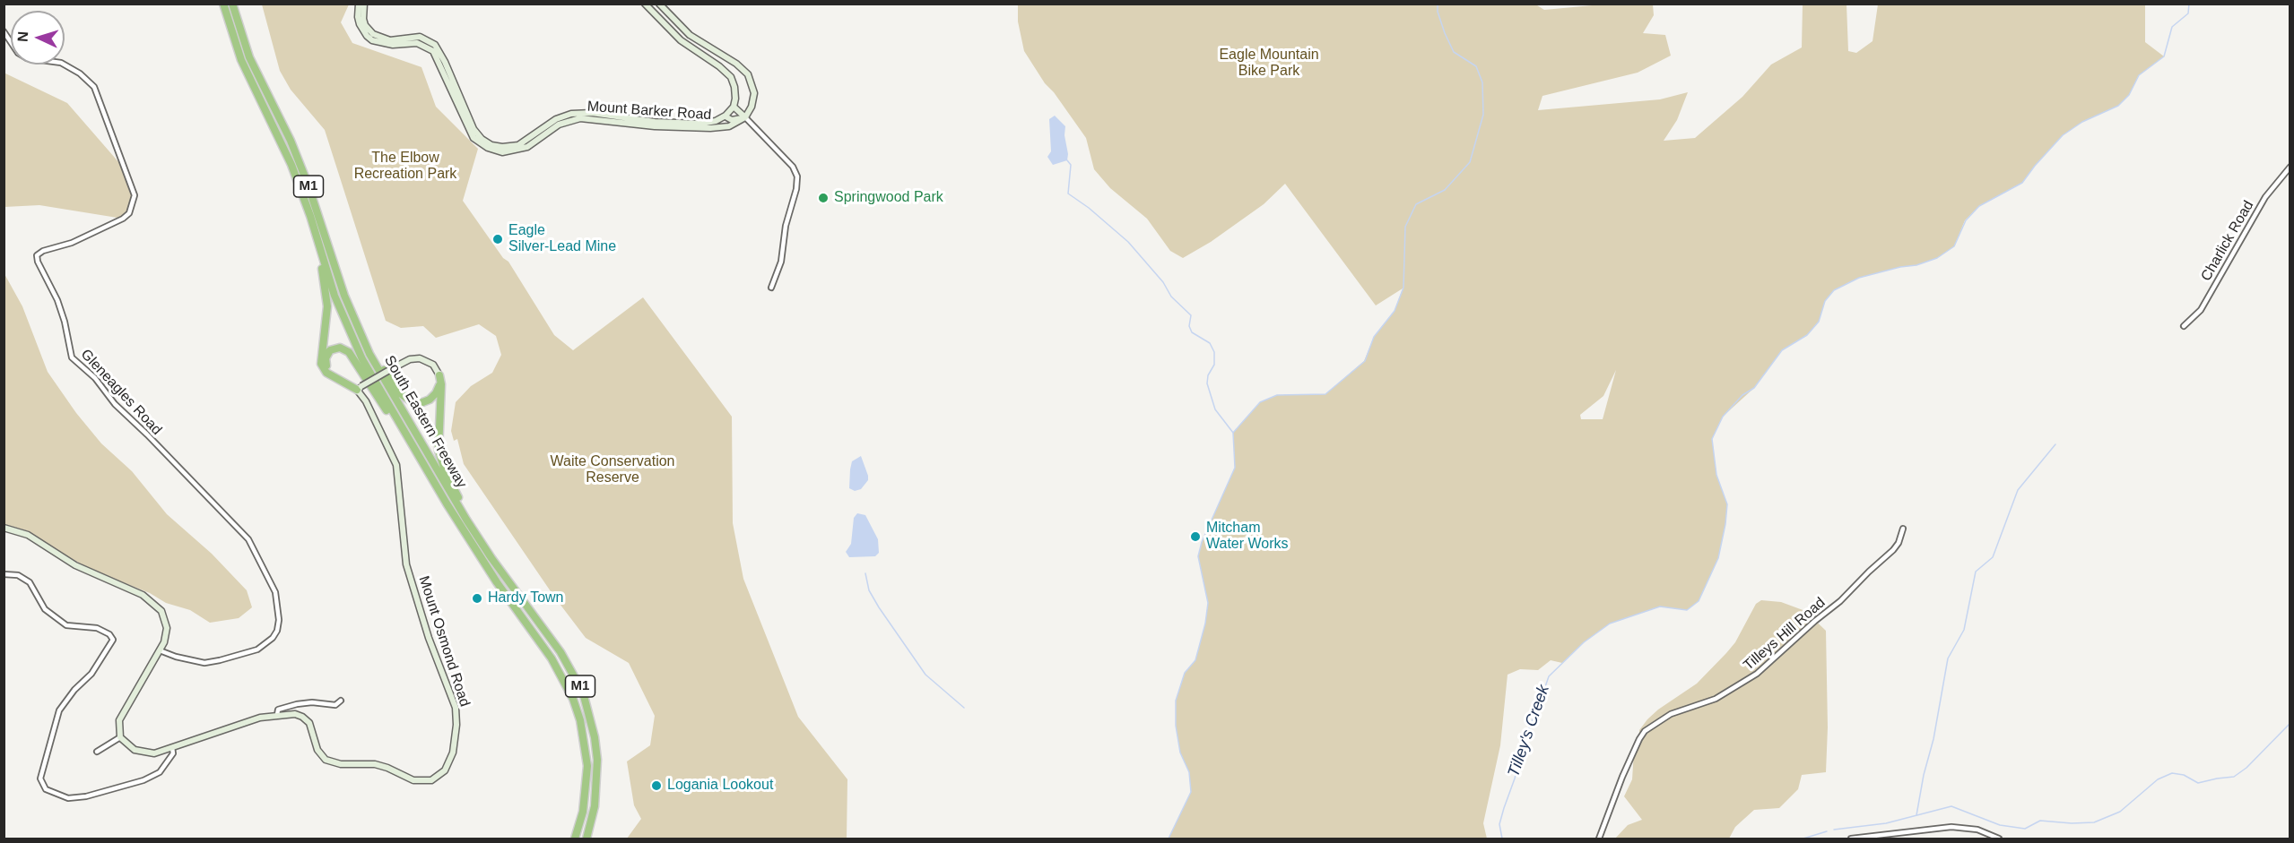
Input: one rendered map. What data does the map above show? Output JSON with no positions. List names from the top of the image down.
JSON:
{
  "streets": {
    "highway": ["M1", "South Eastern Freeway"],
    "main road": ["Mount Barker Road", "Mount Osmond Road"],
    "street": ["Charlick Road", "Gleneagles Road", "Tilleys Hill Road"]
  },
  "water": ["Tilley's Creek"],
  "parks": ["Eagle Mountain Bike Park", "The Elbow Recreation Park", "Waite Conservation Reserve"],
  "places": [
    "Springwood Park",
    "Eagle Silver-Lead Mine",
    "Mitcham Water Works",
    "Hardy Town",
    "Logania Lookout"
  ],
  "north": "left"
}
